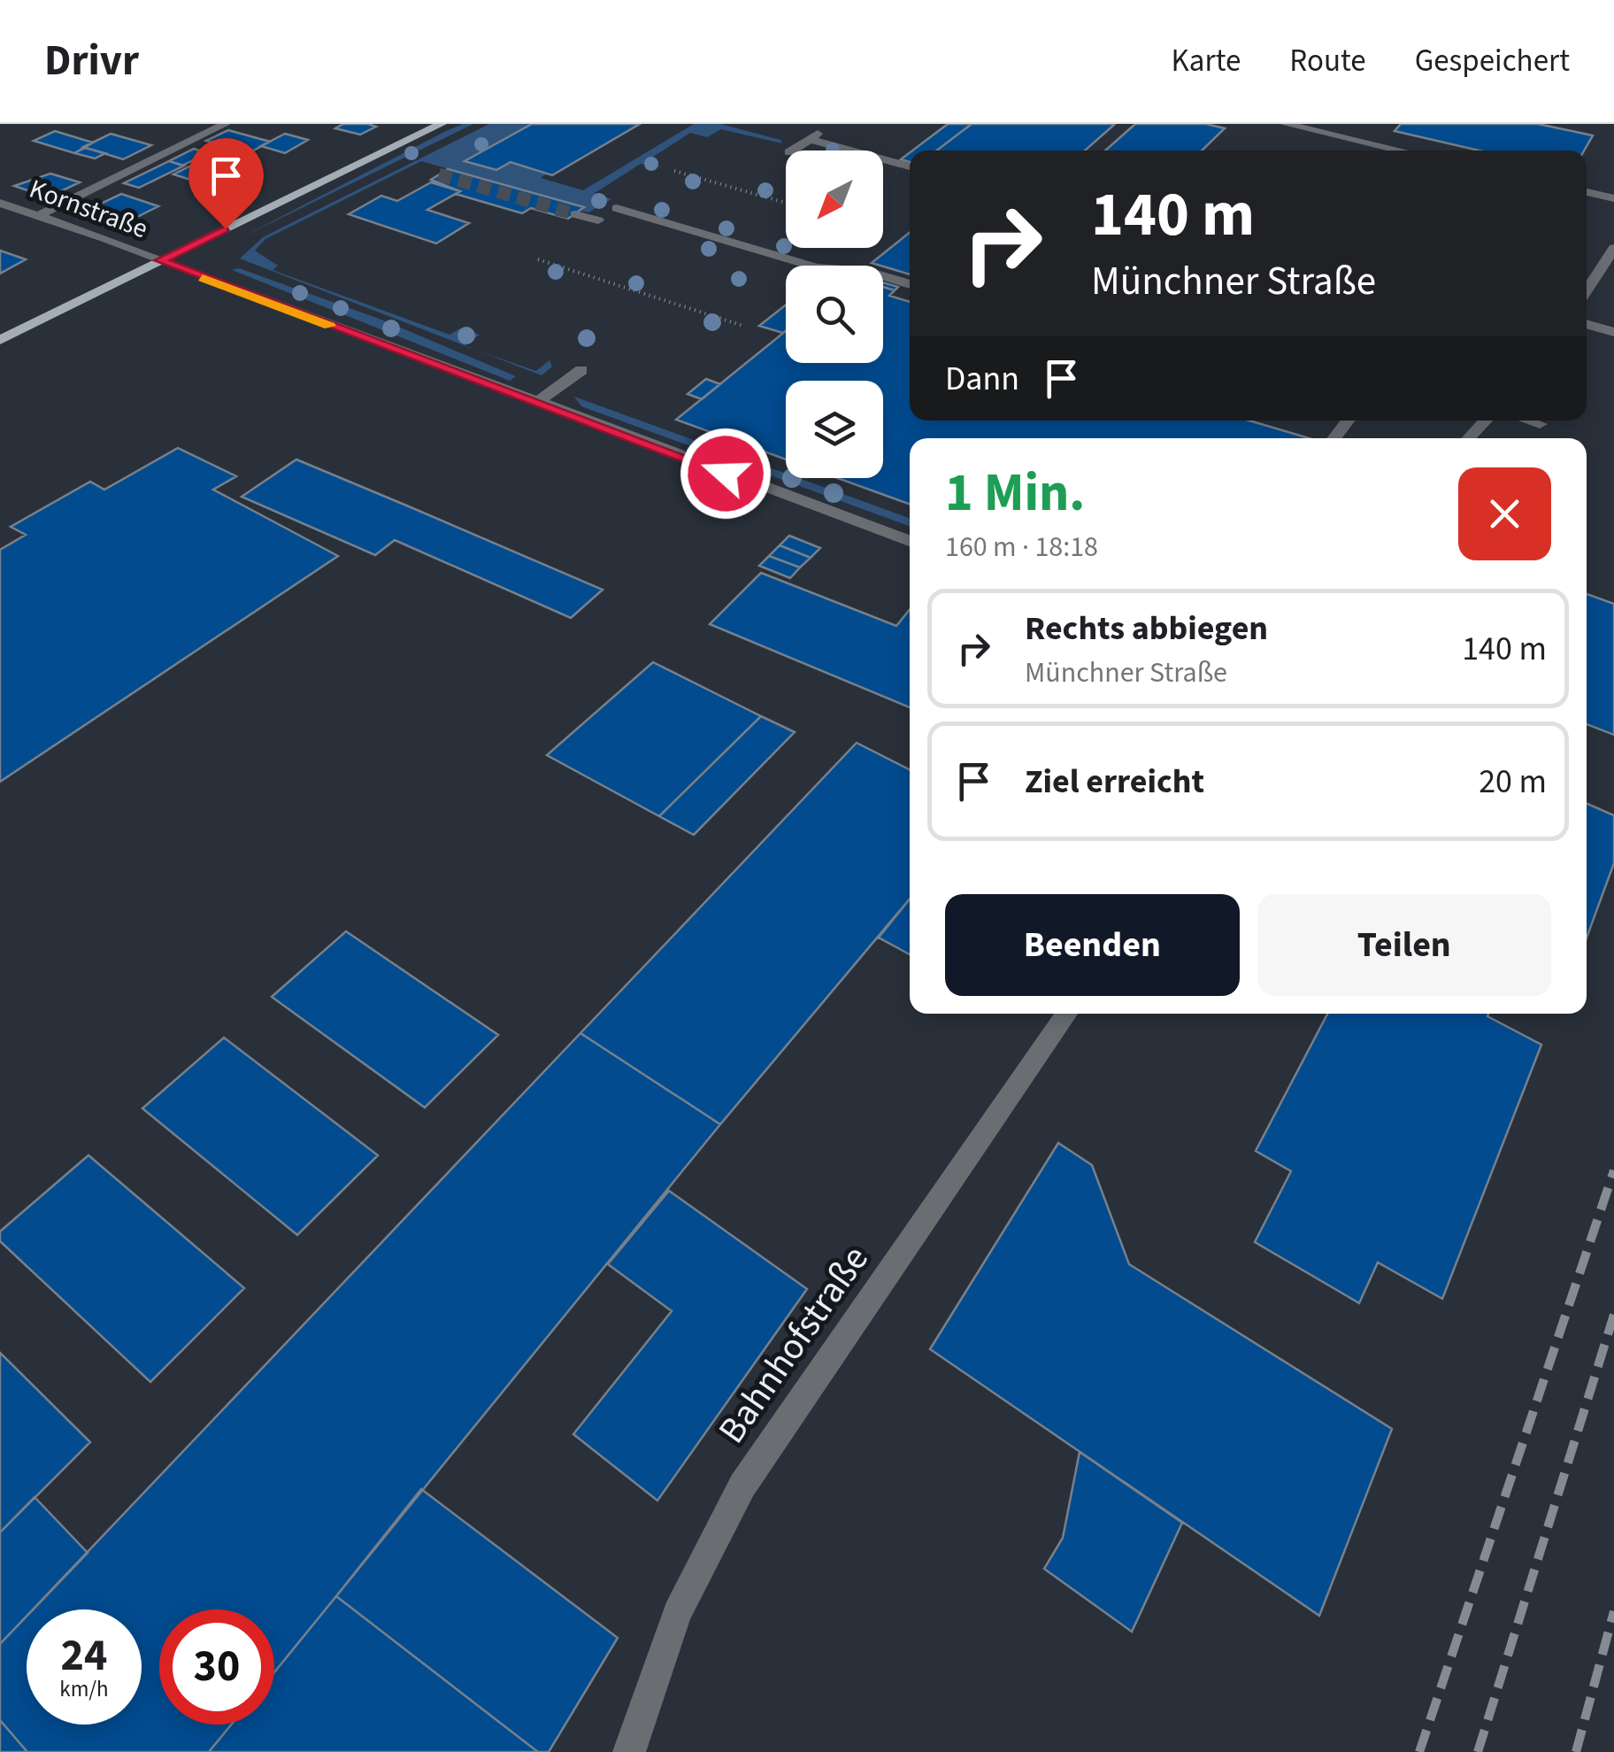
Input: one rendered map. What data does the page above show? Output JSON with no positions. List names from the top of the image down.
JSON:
{
  "streets": {
    "street": ["Kornstraße", "Bahnhofstraße"]
  },
  "north": "bottom left",
  "page": {
    "header": "Drivr",
    "nav": ["Karte", "Route", "Gespeichert"],
    "turn": ["140 m", "Münchner Straße"],
    "then": "Dann",
    "heading": ["1 Min.", "160 m · 18:18"],
    "list": [
      {
        "name": "Rechts abbiegen",
        "note": "Münchner Straße",
        "value": "140 m"
      },
      {
        "name": "Ziel erreicht",
        "value": "20 m"
      }
    ],
    "buttons": ["Beenden", "Teilen"],
    "speed": "24 km/h",
    "limit": "30"
  }
}
